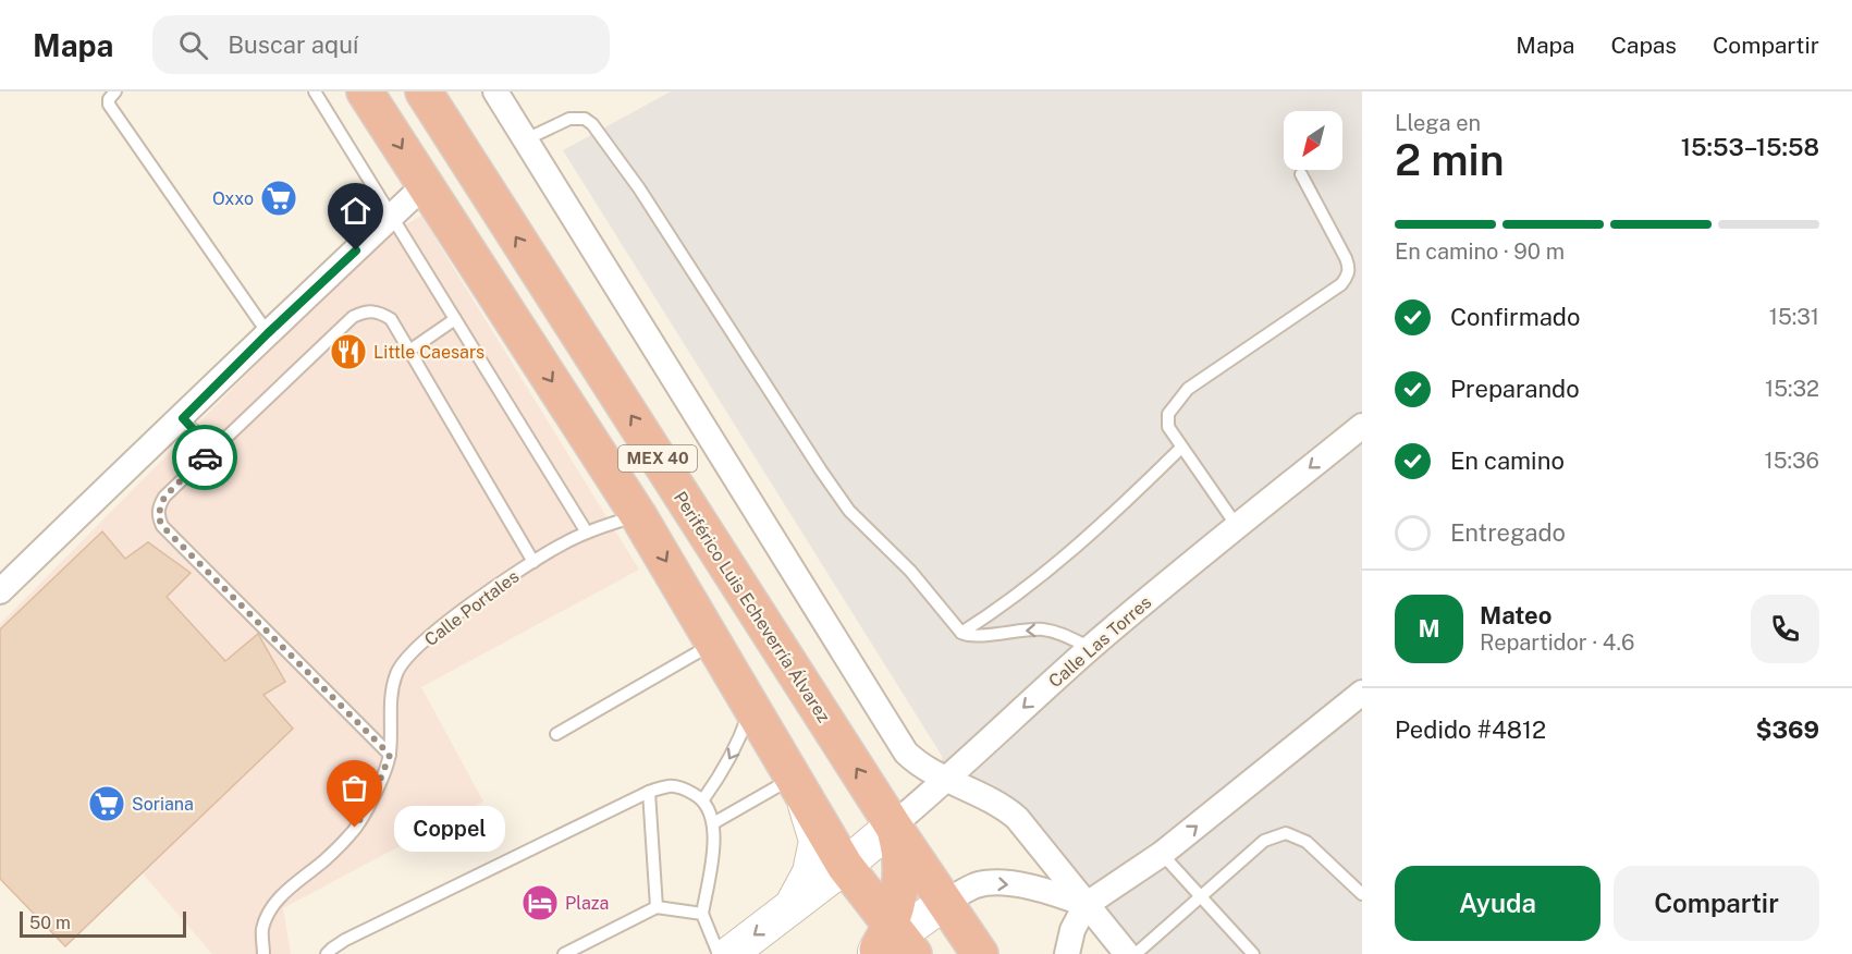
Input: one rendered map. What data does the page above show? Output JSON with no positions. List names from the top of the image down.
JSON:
{
  "streets": {
    "highway": ["MEX 40", "Periférico Luis Echeverría Álvarez"],
    "main road": ["Calle Las Torres"],
    "lane": ["Calle Portales"]
  },
  "crossings": [
    ["MEX 40", "Calle Portales"],
    ["MEX 40", "Calle Las Torres"],
    ["Periférico Luis Echeverría Álvarez", "Calle Las Torres"]
  ],
  "places": {
    "supermarket": ["Oxxo", "Soriana"],
    "restaurant": ["Little Caesars"],
    "other": ["Coppel"],
    "hotel": ["Plaza"]
  },
  "scale_bar": "50 m",
  "north": "bottom left",
  "page": {
    "header": "Mapa",
    "search": "Buscar aquí",
    "nav": ["Mapa", "Capas", "Compartir"],
    "heading": ["2 min", "Llega en", "15:53–15:58"],
    "panel": [
      "Mateo",
      "Repartidor · 4.6",
      "Pedido #4812",
      "$369"
    ],
    "bar": "En camino · 90 m",
    "list": [
      ["Confirmado", "15:31"],
      ["Preparando", "15:32"],
      ["En camino", "15:36"],
      "Entregado"
    ],
    "round": "M",
    "bubble": "Coppel",
    "buttons": ["Ayuda", "Compartir"],
    "scale": "50 m"
  }
}
